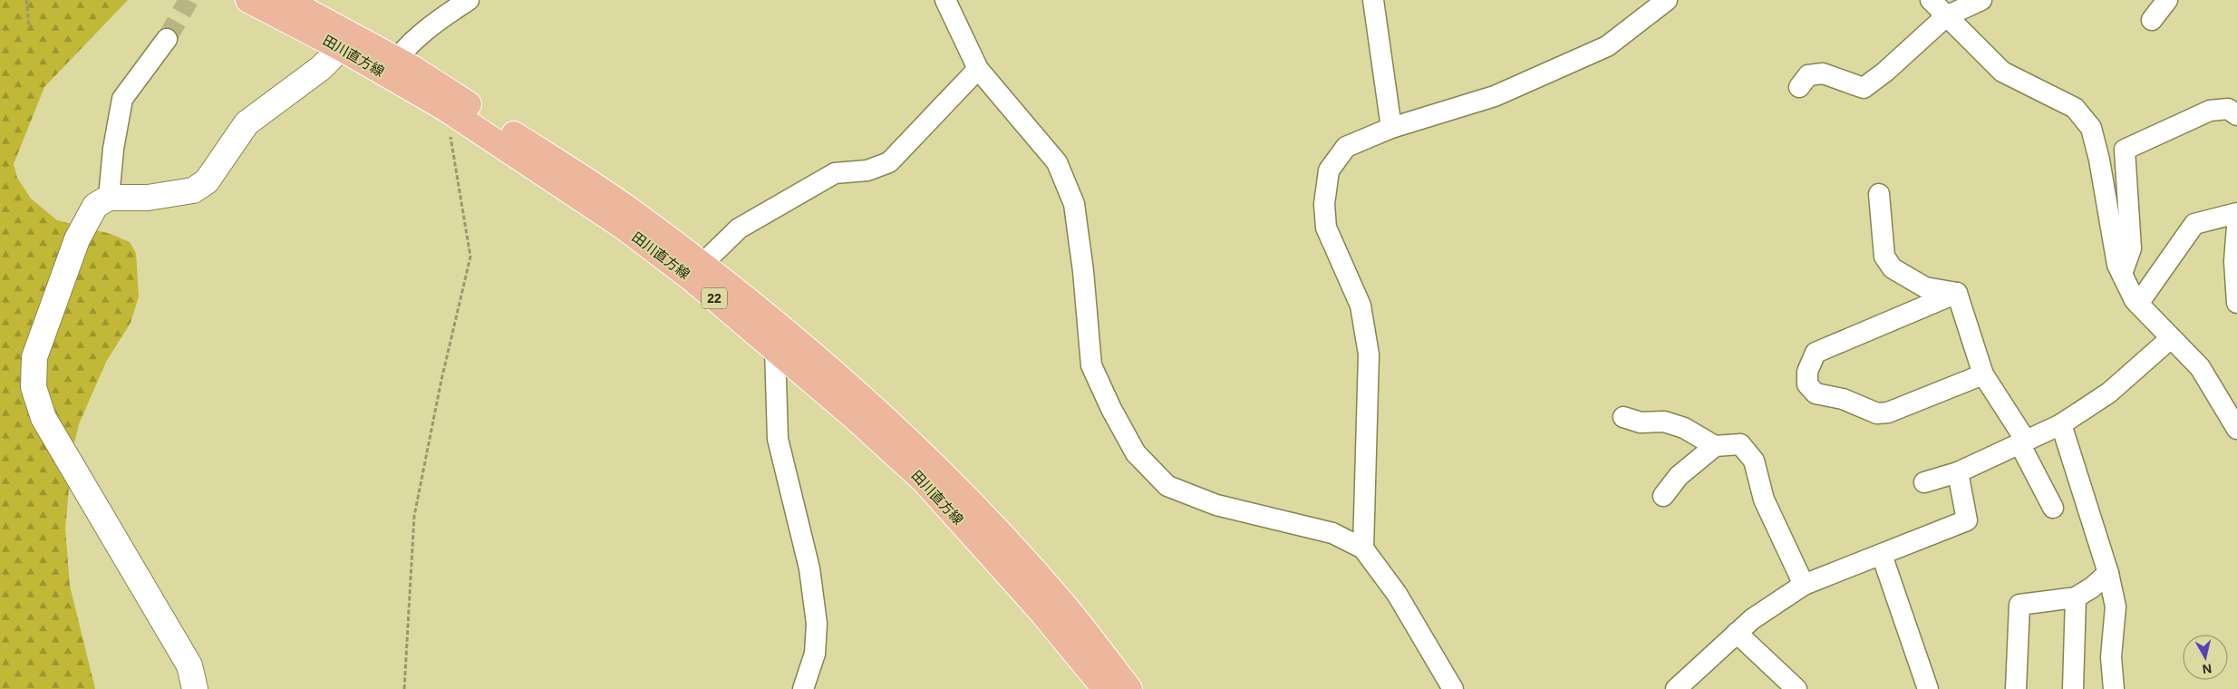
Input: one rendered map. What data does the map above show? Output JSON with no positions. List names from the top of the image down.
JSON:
{
  "streets": {
    "main road": ["田川直方線", "22"]
  },
  "north": "bottom"
}
